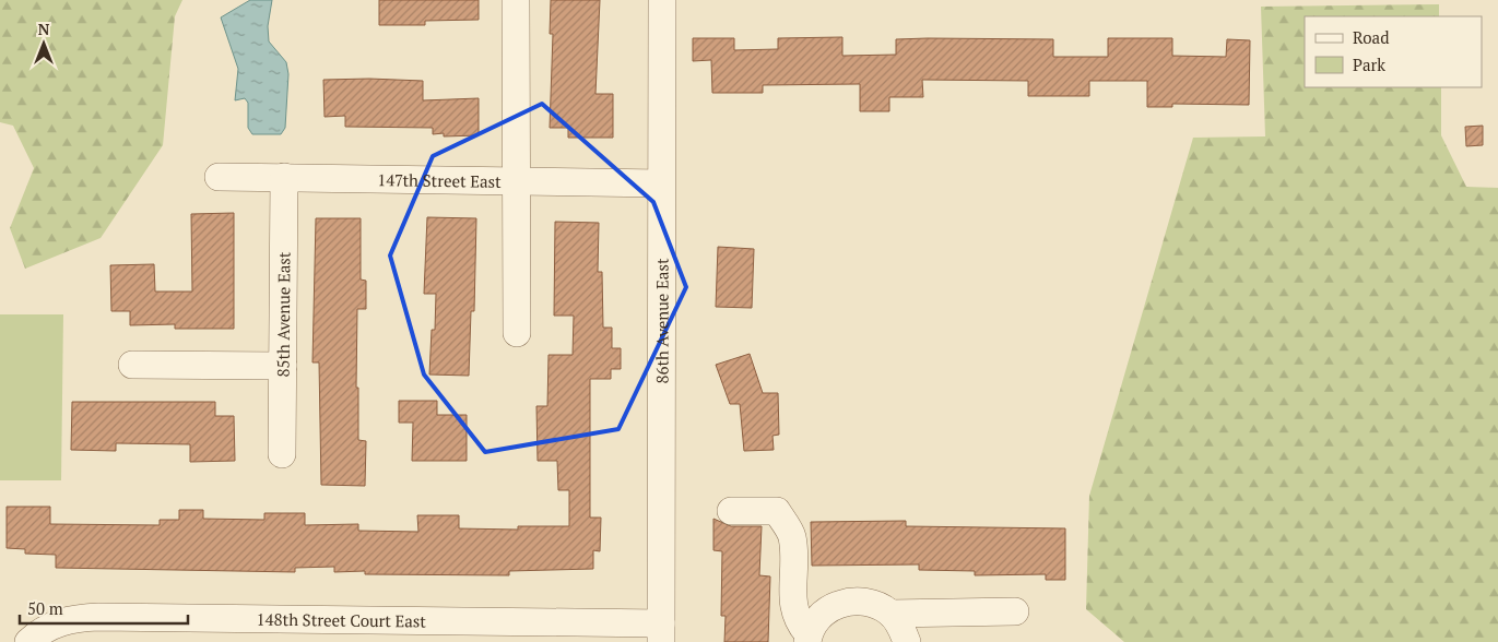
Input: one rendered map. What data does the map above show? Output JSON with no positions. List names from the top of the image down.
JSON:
{
  "streets": {
    "street": [
      "147th Street East",
      "85th Avenue East",
      "86th Avenue East",
      "148th Street Court East"
    ]
  },
  "crossings": [
    ["147th Street East", "85th Avenue East"],
    ["147th Street East", "86th Avenue East"],
    ["86th Avenue East", "148th Street Court East"]
  ],
  "legend": ["Road", "Park"],
  "scale_bar": "50 m",
  "north": "top"
}
